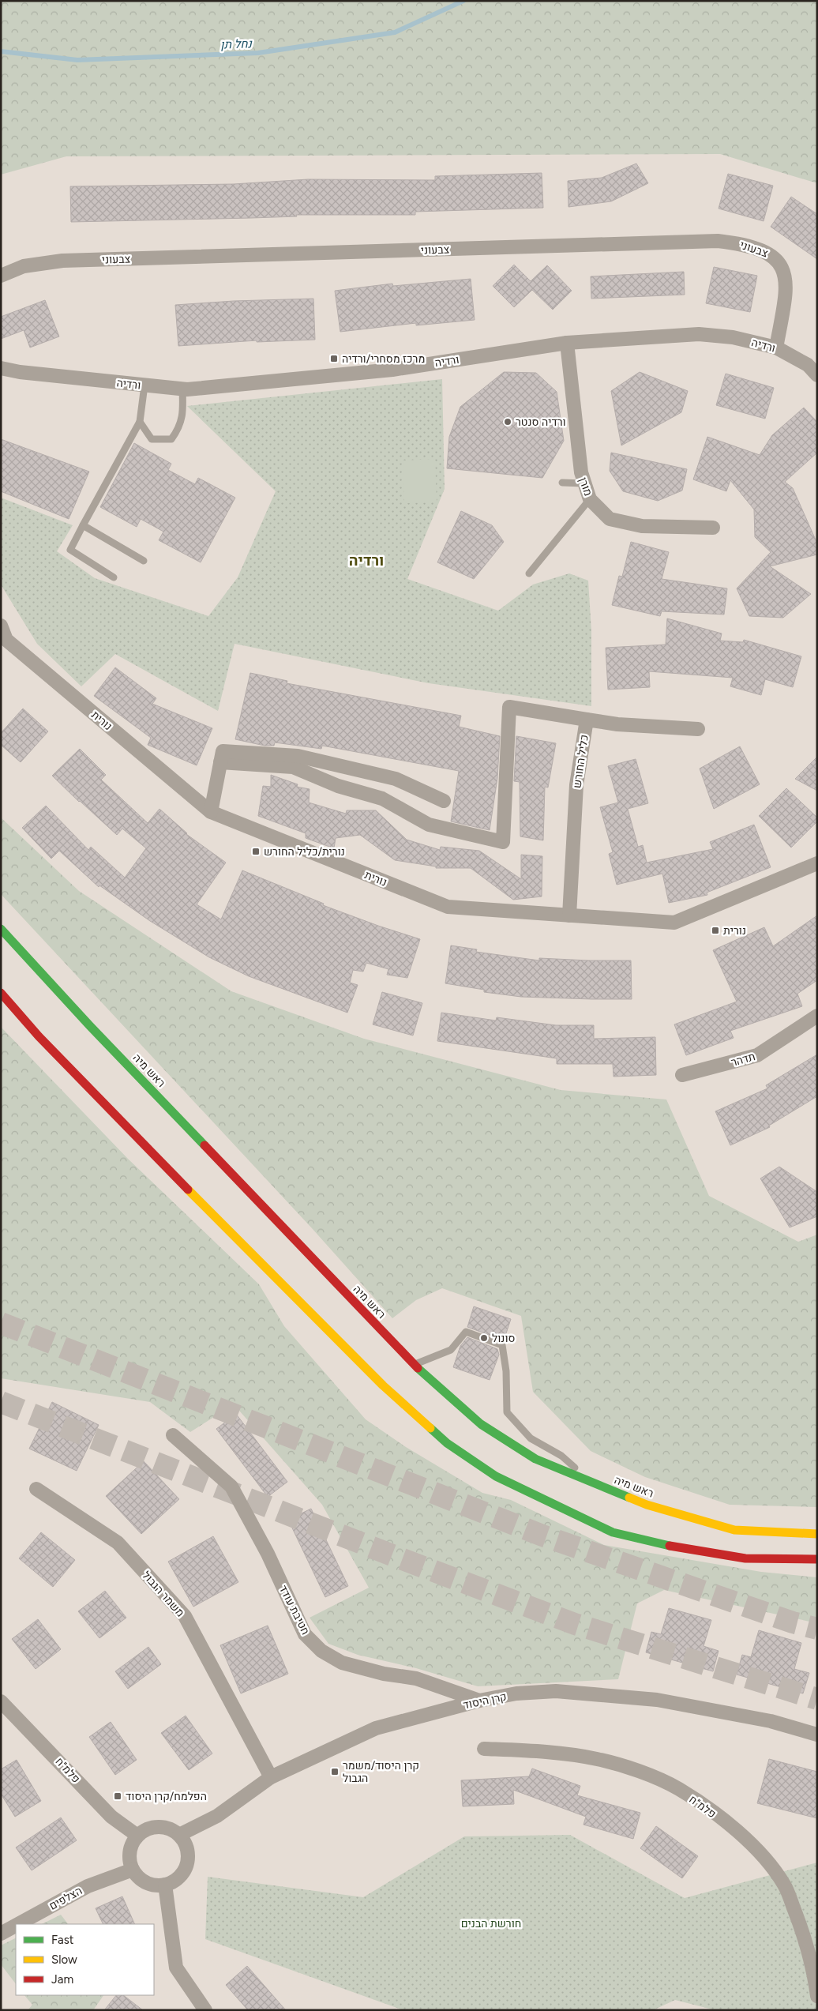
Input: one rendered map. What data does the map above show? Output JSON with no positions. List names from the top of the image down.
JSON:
{
  "streets": {
    "street": [
      "צבעוני",
      "ורדיה",
      "מורן",
      "נורית",
      "כליל החורש",
      "תדהר",
      "ראש מיה",
      "משמר הגבול",
      "חטיבת עודד",
      "קרן היסוד",
      "פלמ\"ח",
      "הצלפים"
    ]
  },
  "crossings": [
    ["צבעוני", "ורדיה"],
    ["ורדיה", "מורן"],
    ["נורית", "כליל החורש"],
    ["משמר הגבול", "קרן היסוד"],
    ["חטיבת עודד", "קרן היסוד"],
    ["קרן היסוד", "פלמ\"ח"],
    ["קרן היסוד", "הצלפים"],
    ["פלמ\"ח", "הצלפים"]
  ],
  "districts": ["ורדיה"],
  "water": ["נחל תן"],
  "parks": ["חורשת הבנים"],
  "places": {
    "transit": [
      "מרכז מסחרי/ורדיה",
      "נורית/כליל החורש",
      "נורית",
      "קרן היסוד/משמר הגבול",
      "הפלמח/קרן היסוד"
    ],
    "other": ["ורדיה סנטר", "סונול"]
  },
  "legend": ["Fast", "Slow", "Jam"]
}
